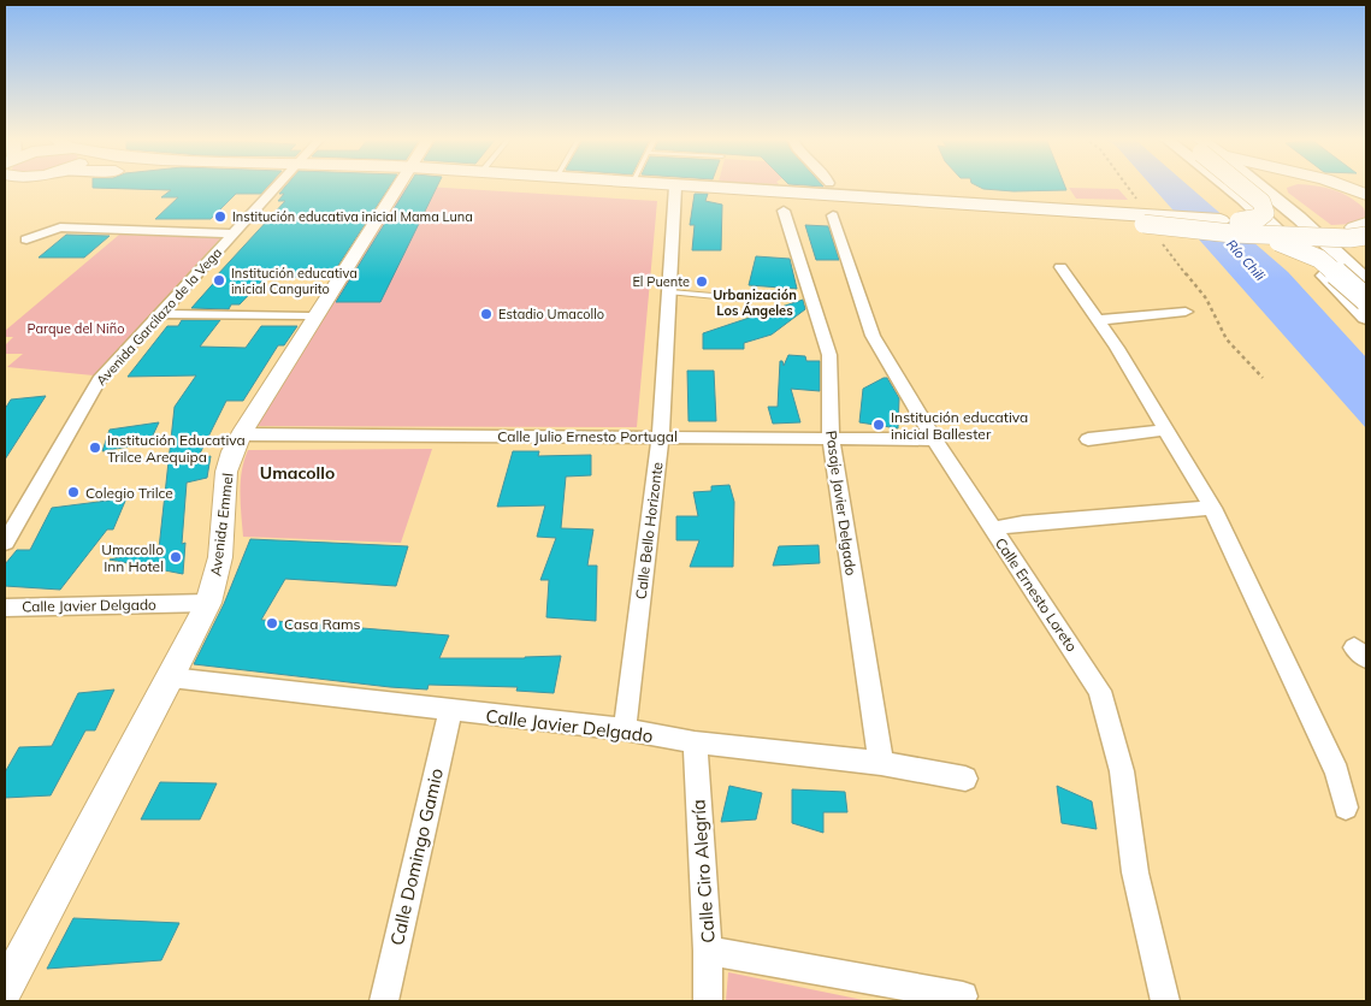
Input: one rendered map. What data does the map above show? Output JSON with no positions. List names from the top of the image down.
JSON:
{
  "streets": {
    "street": [
      "Avenida Garcilazo de la Vega",
      "Calle Julio Ernesto Portugal",
      "Pasaje Javier Delgado",
      "Avenida Emmel",
      "Calle Bello Horizonte",
      "Calle Ernesto Loreto",
      "Calle Javier Delgado",
      "Calle Domingo Gamio",
      "Calle Ciro Alegría"
    ]
  },
  "crossings": [
    ["Calle Julio Ernesto Portugal", "Pasaje Javier Delgado"],
    ["Calle Julio Ernesto Portugal", "Avenida Emmel"],
    ["Calle Julio Ernesto Portugal", "Calle Bello Horizonte"],
    ["Calle Julio Ernesto Portugal", "Calle Ernesto Loreto"],
    ["Pasaje Javier Delgado", "Calle Javier Delgado"],
    ["Avenida Emmel", "Calle Javier Delgado"],
    ["Calle Bello Horizonte", "Calle Javier Delgado"],
    ["Calle Javier Delgado", "Calle Domingo Gamio"],
    ["Calle Javier Delgado", "Calle Ciro Alegría"]
  ],
  "districts": ["Urbanización Los Ángeles", "Umacollo"],
  "water": ["Río Chili"],
  "parks": ["Parque del Niño"],
  "places": [
    "Institución educativa inicial Mama Luna",
    "Institución educativa inicial Cangurito",
    "El Puente",
    "Estadio Umacollo",
    "Institución educativa inicial Ballester",
    "Institución Educativa Trilce Arequipa",
    "Colegio Trilce",
    "Umacollo Inn Hotel",
    "Casa Rams"
  ]
}
